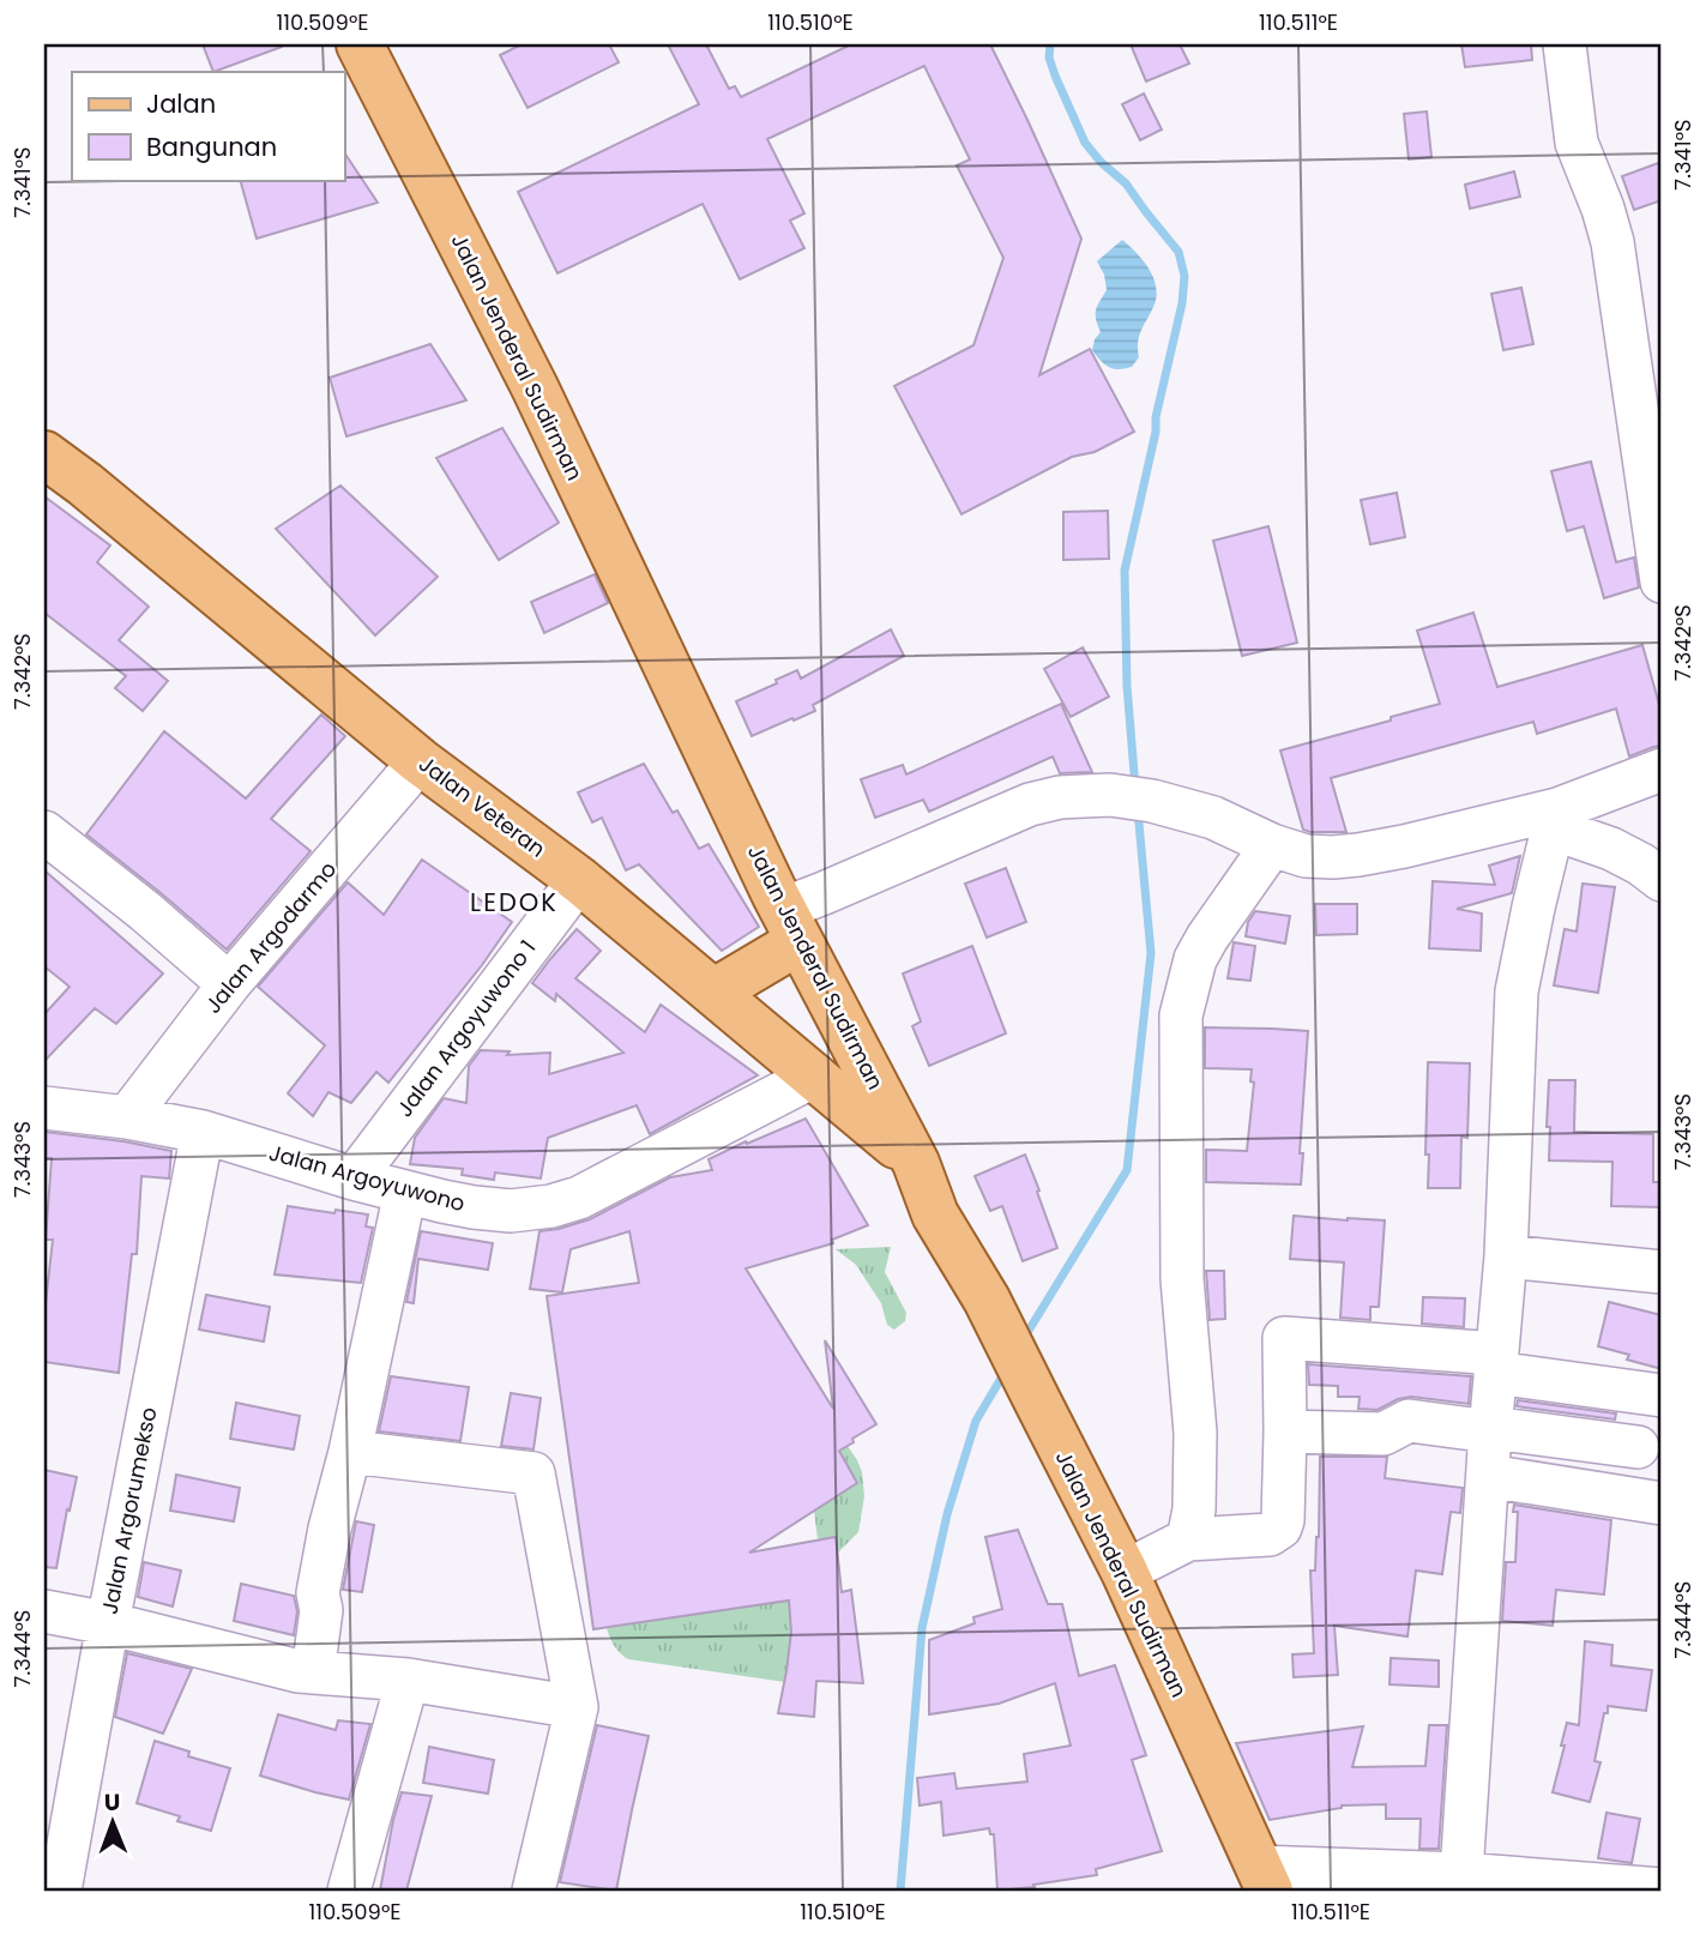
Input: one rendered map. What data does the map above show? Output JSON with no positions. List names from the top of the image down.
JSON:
{
  "streets": {
    "main road": ["Jalan Jenderal Sudirman", "Jalan Veteran"],
    "street": [
      "Jalan Argodarmo",
      "Jalan Argoyuwono 1",
      "Jalan Argoyuwono",
      "Jalan Argorumekso"
    ]
  },
  "crossings": [
    ["Jalan Jenderal Sudirman", "Jalan Veteran"],
    ["Jalan Veteran", "Jalan Argodarmo"],
    ["Jalan Veteran", "Jalan Argoyuwono 1"],
    ["Jalan Veteran", "Jalan Argoyuwono"],
    ["Jalan Argodarmo", "Jalan Argoyuwono"],
    ["Jalan Argoyuwono 1", "Jalan Argoyuwono"],
    ["Jalan Argoyuwono", "Jalan Argorumekso"]
  ],
  "districts": ["LEDOK"],
  "legend": ["Jalan", "Bangunan"],
  "north": "top",
  "coordinates": [
    "110.509°E",
    "110.510°E",
    "110.511°E",
    "7.341°S",
    "7.342°S",
    "7.343°S",
    "7.344°S"
  ]
}
